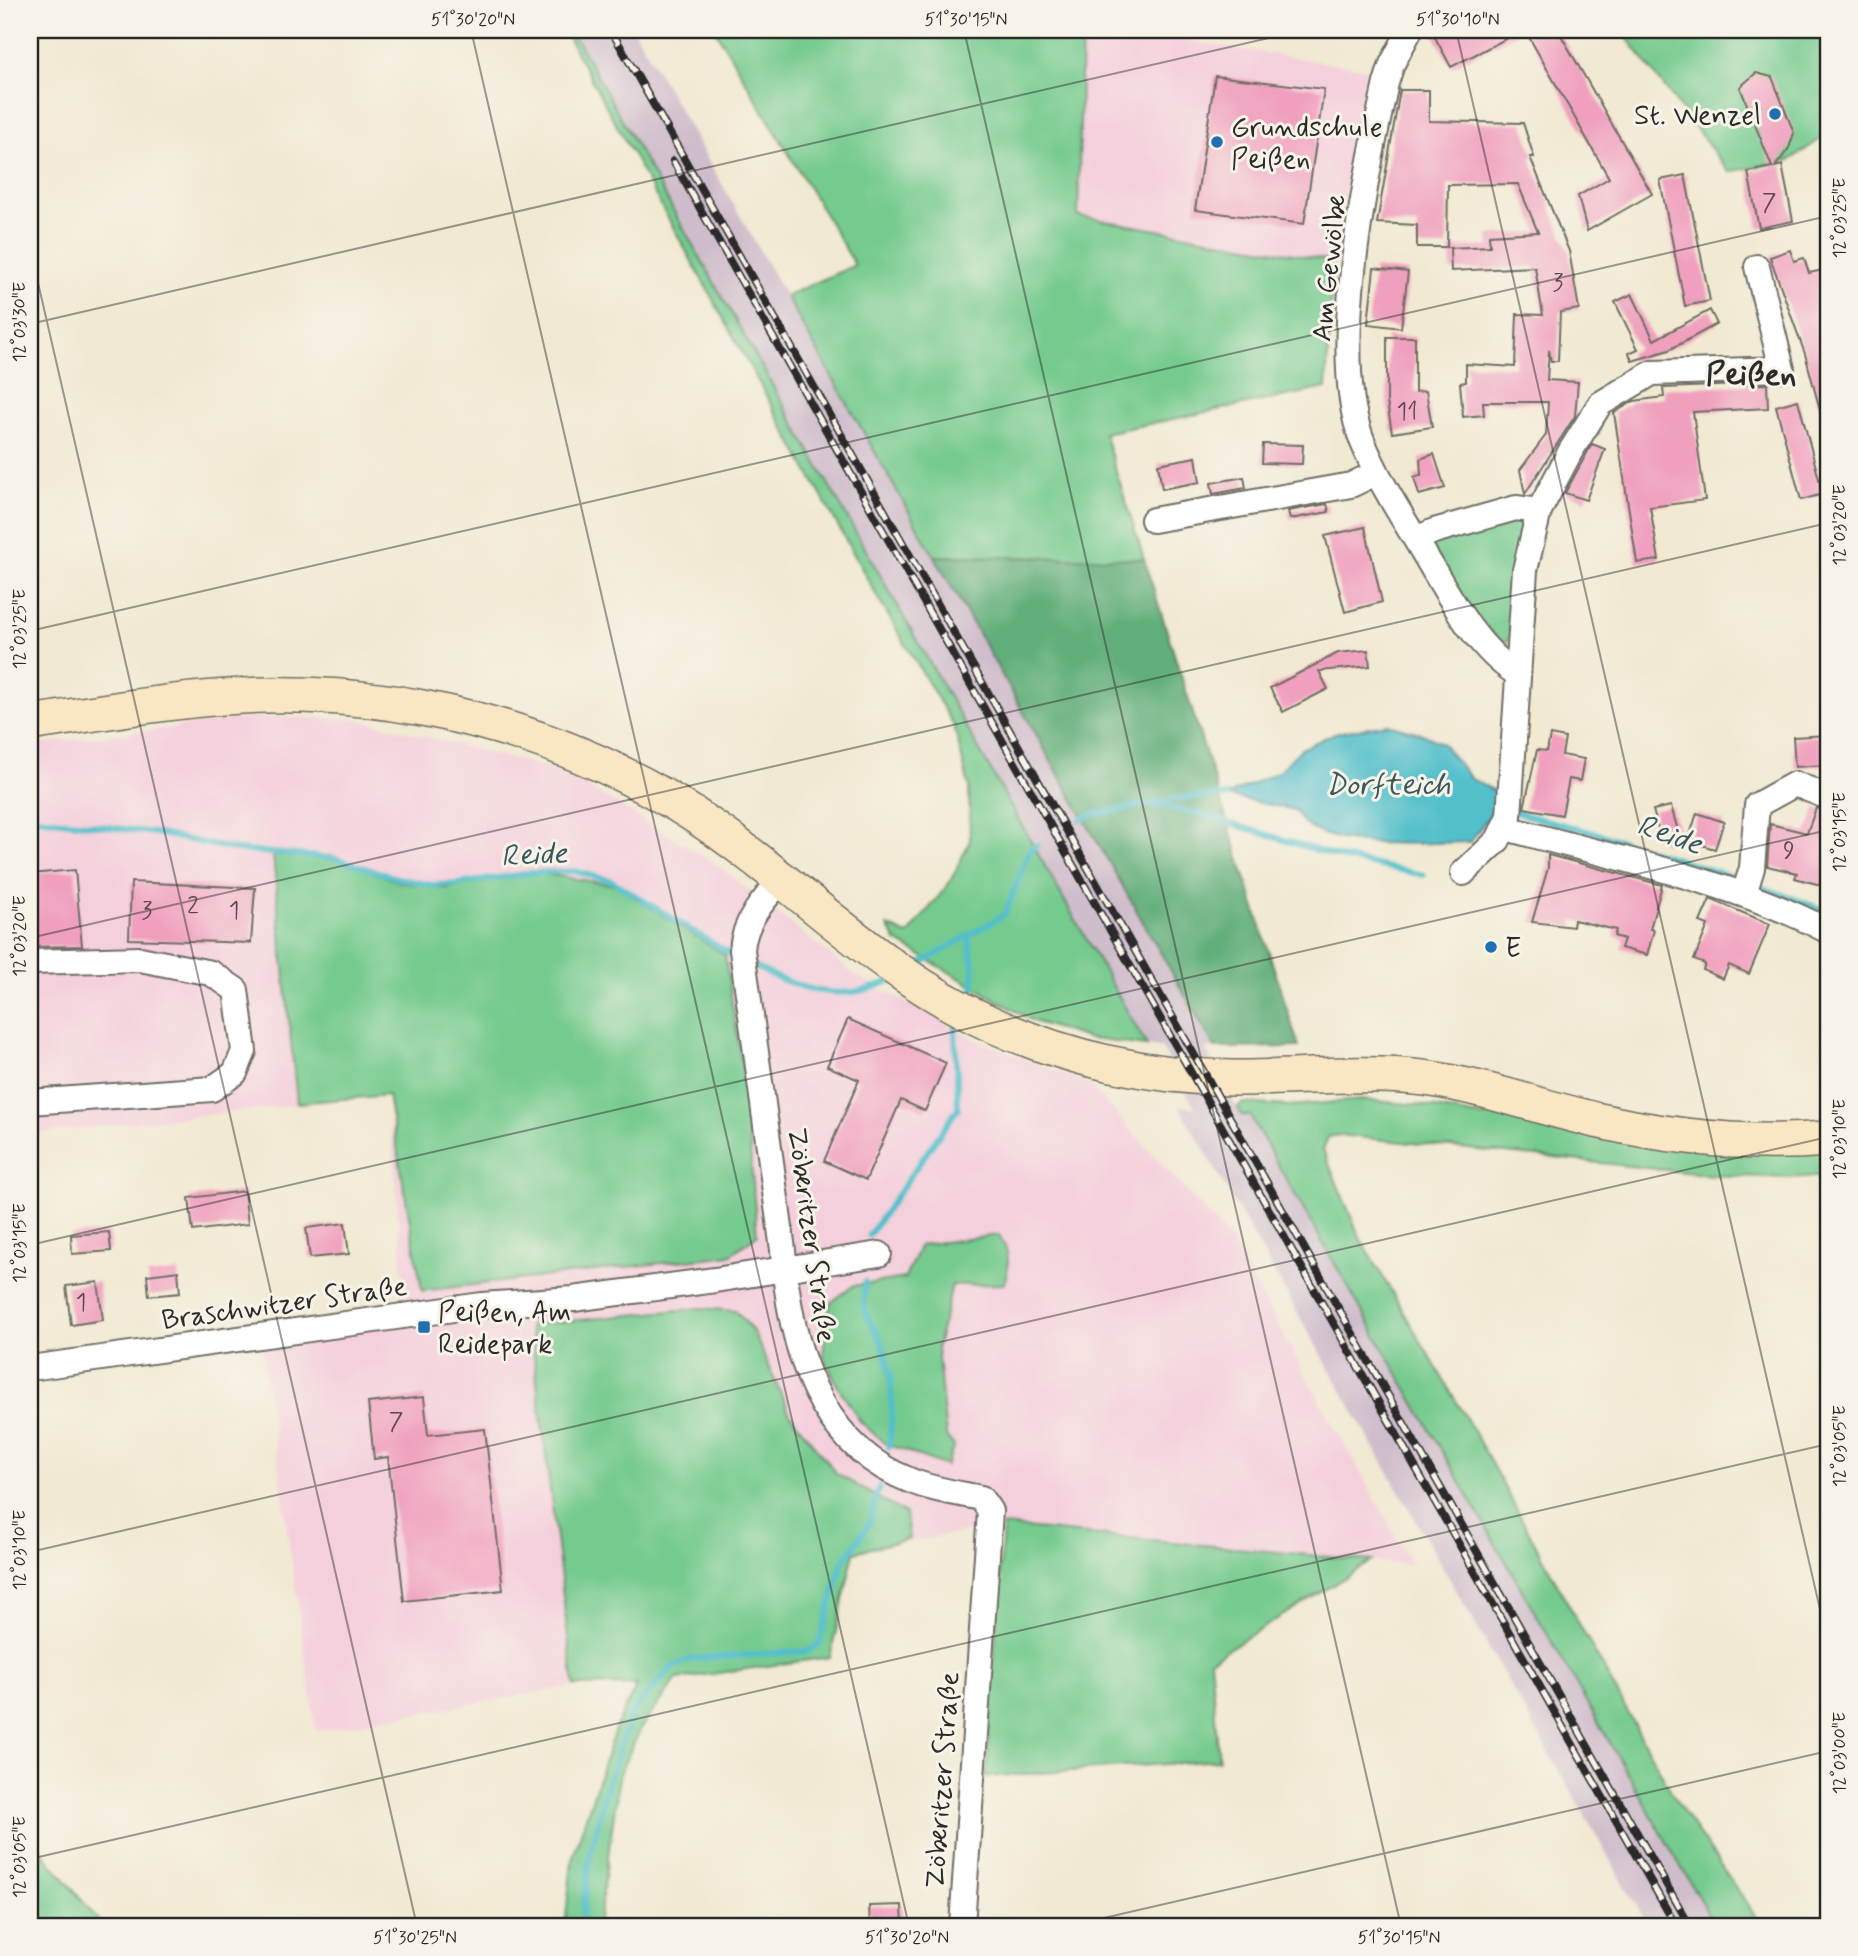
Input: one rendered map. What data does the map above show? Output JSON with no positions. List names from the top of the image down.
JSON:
{
  "streets": {
    "street": ["Am Gewölbe", "Zöberitzer Straße", "Braschwitzer Straße"]
  },
  "crossings": [
    ["Zöberitzer Straße", "Braschwitzer Straße"]
  ],
  "districts": ["Peißen"],
  "water": ["Dorfteich", "Reide"],
  "places": {
    "other": ["St. Wenzel", "Grundschule Peißen", "E"],
    "transit": ["Peißen, Am Reidepark"]
  },
  "house_numbers": [
    "7",
    "3",
    "11",
    "9",
    "2",
    "3",
    "1",
    "1",
    "7"
  ],
  "coordinates": [
    "51°30'20\"N",
    "51°30'15\"N",
    "51°30'10\"N",
    "12°03'25\"E",
    "12°03'30\"E",
    "12°03'20\"E",
    "12°03'15\"E",
    "12°03'10\"E",
    "12°03'05\"E",
    "12°03'00\"E",
    "51°30'25\"N"
  ]
}
